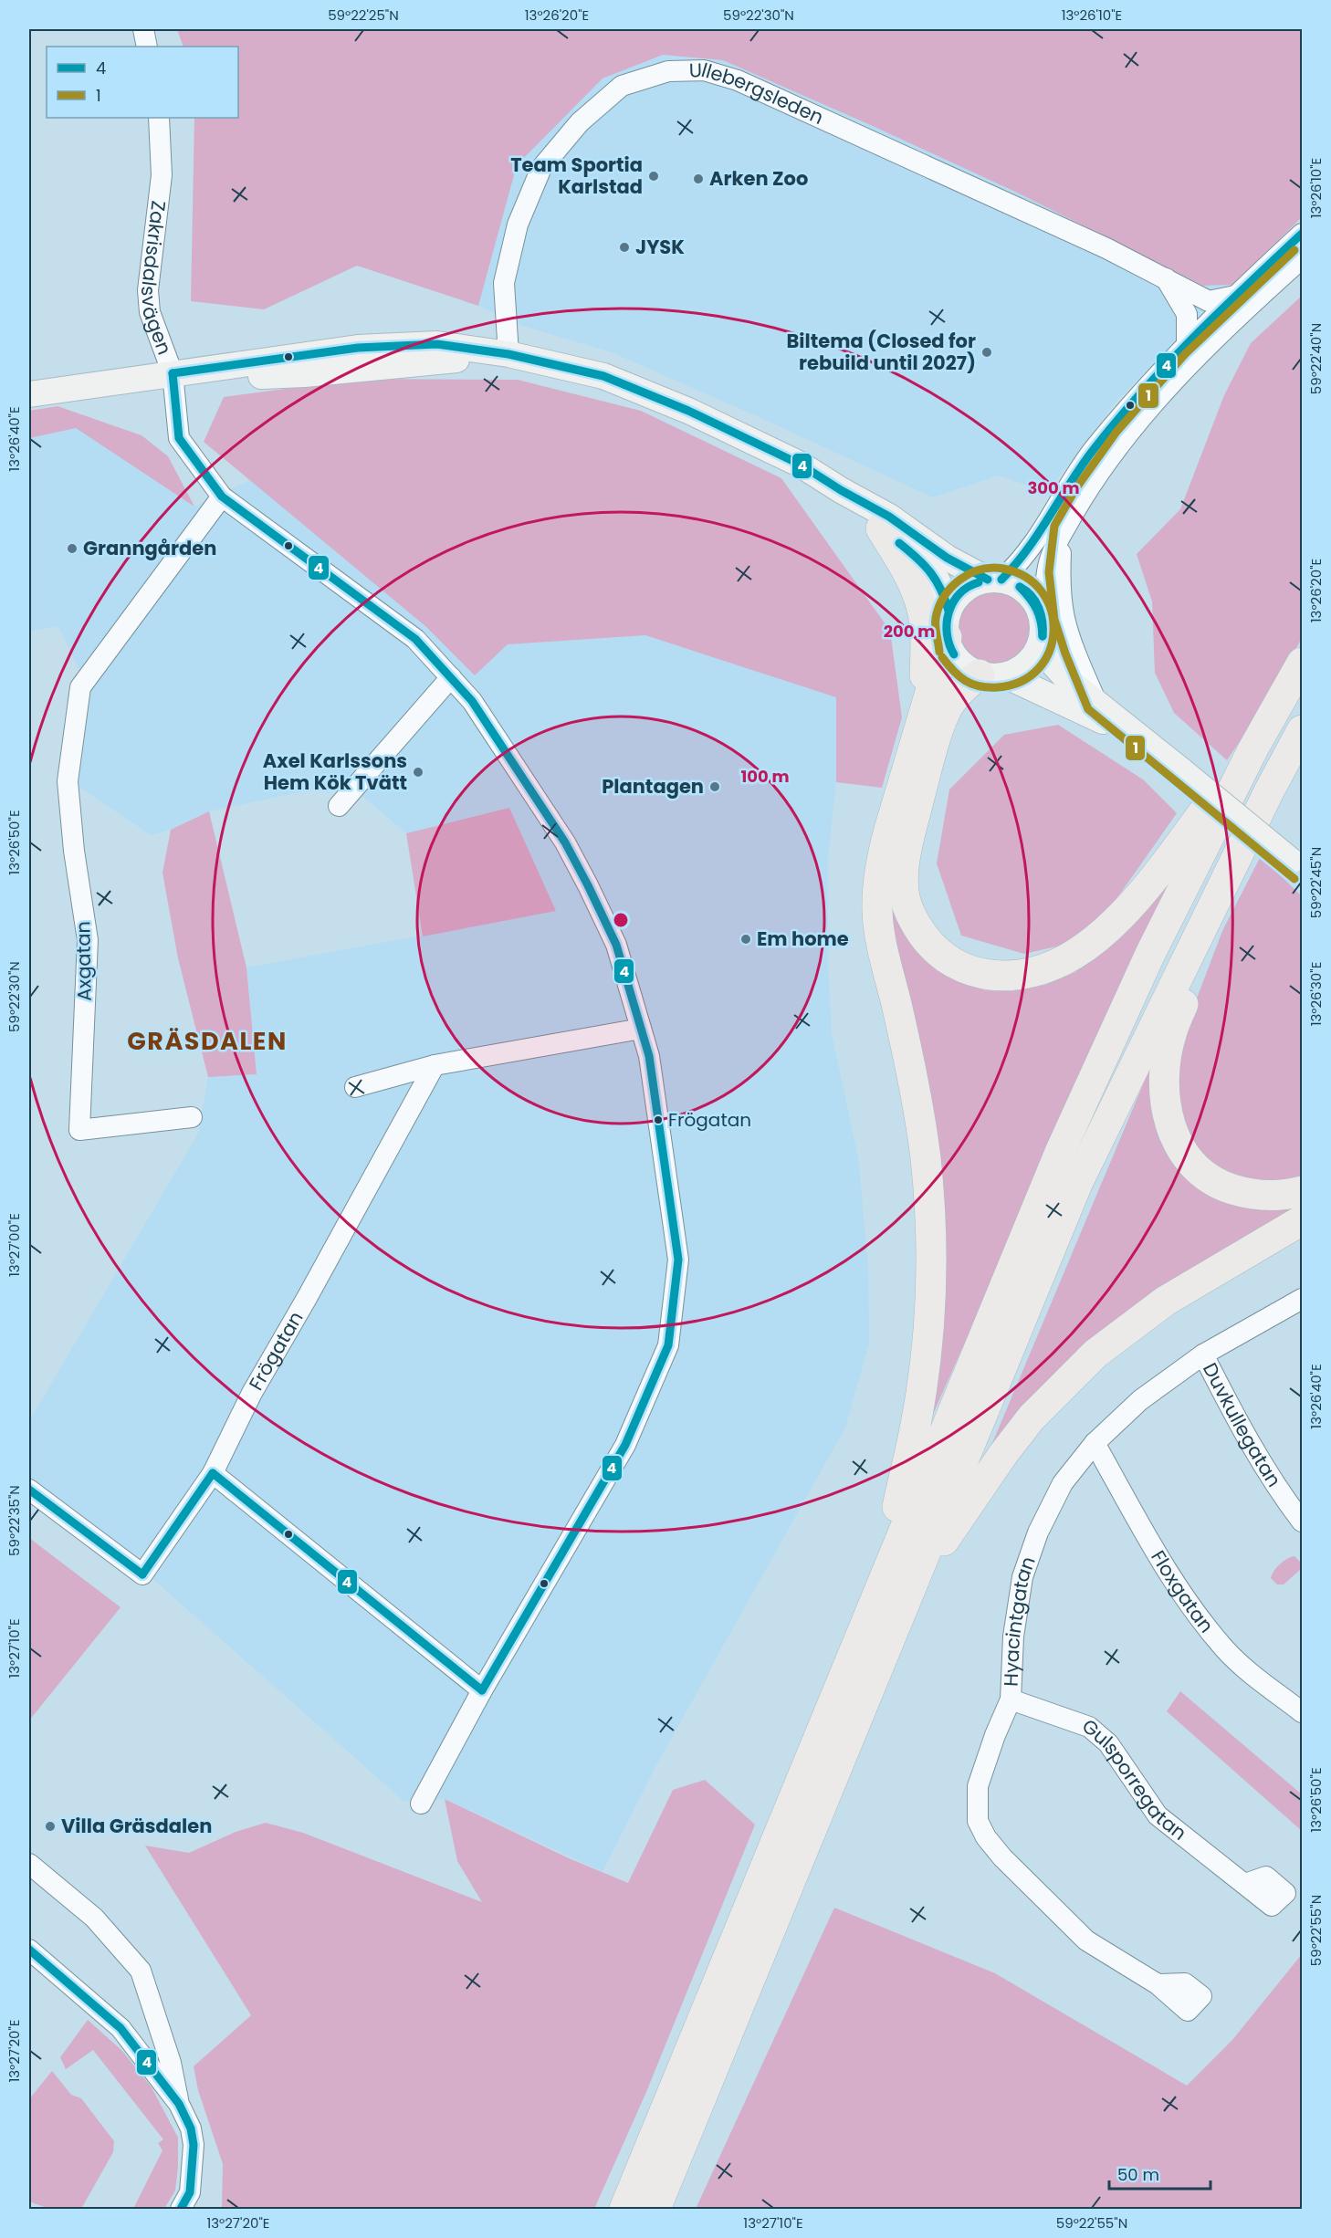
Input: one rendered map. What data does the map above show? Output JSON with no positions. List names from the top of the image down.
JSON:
{
  "streets": {
    "street": [
      "Ullebergsleden",
      "Zakrisdalsvägen",
      "Axgatan",
      "Frögatan",
      "Duvkullegatan",
      "Floxgatan",
      "Hyacintgatan",
      "Gulsporregatan"
    ]
  },
  "crossings": [
    ["Zakrisdalsvägen", "Axgatan"],
    ["Duvkullegatan", "Hyacintgatan"],
    ["Floxgatan", "Hyacintgatan"],
    ["Hyacintgatan", "Gulsporregatan"]
  ],
  "districts": ["GRÄSDALEN"],
  "places": [
    "Team Sportia Karlstad",
    "Arken Zoo",
    "JYSK",
    "Biltema (Closed for rebuild until 2027)",
    "Granngården",
    "Axel Karlssons Hem Kök Tvätt",
    "Plantagen",
    "Em home",
    "Frögatan",
    "Villa Gräsdalen"
  ],
  "lines": ["transit line 4", "transit line 1"],
  "legend": ["4", "1"],
  "scale_bar": "50 m",
  "coordinates": [
    "59°22'25\"N",
    "13°26'20\"E",
    "59°22'30\"N",
    "13°26'10\"E",
    "59°22'40\"N",
    "13°26'40\"E",
    "13°26'50\"E",
    "59°22'45\"N",
    "13°26'30\"E",
    "13°27'00\"E",
    "59°22'35\"N",
    "13°27'10\"E",
    "59°22'55\"N",
    "13°27'20\"E"
  ],
  "rings": ["300 m", "200 m", "100 m"]
}
